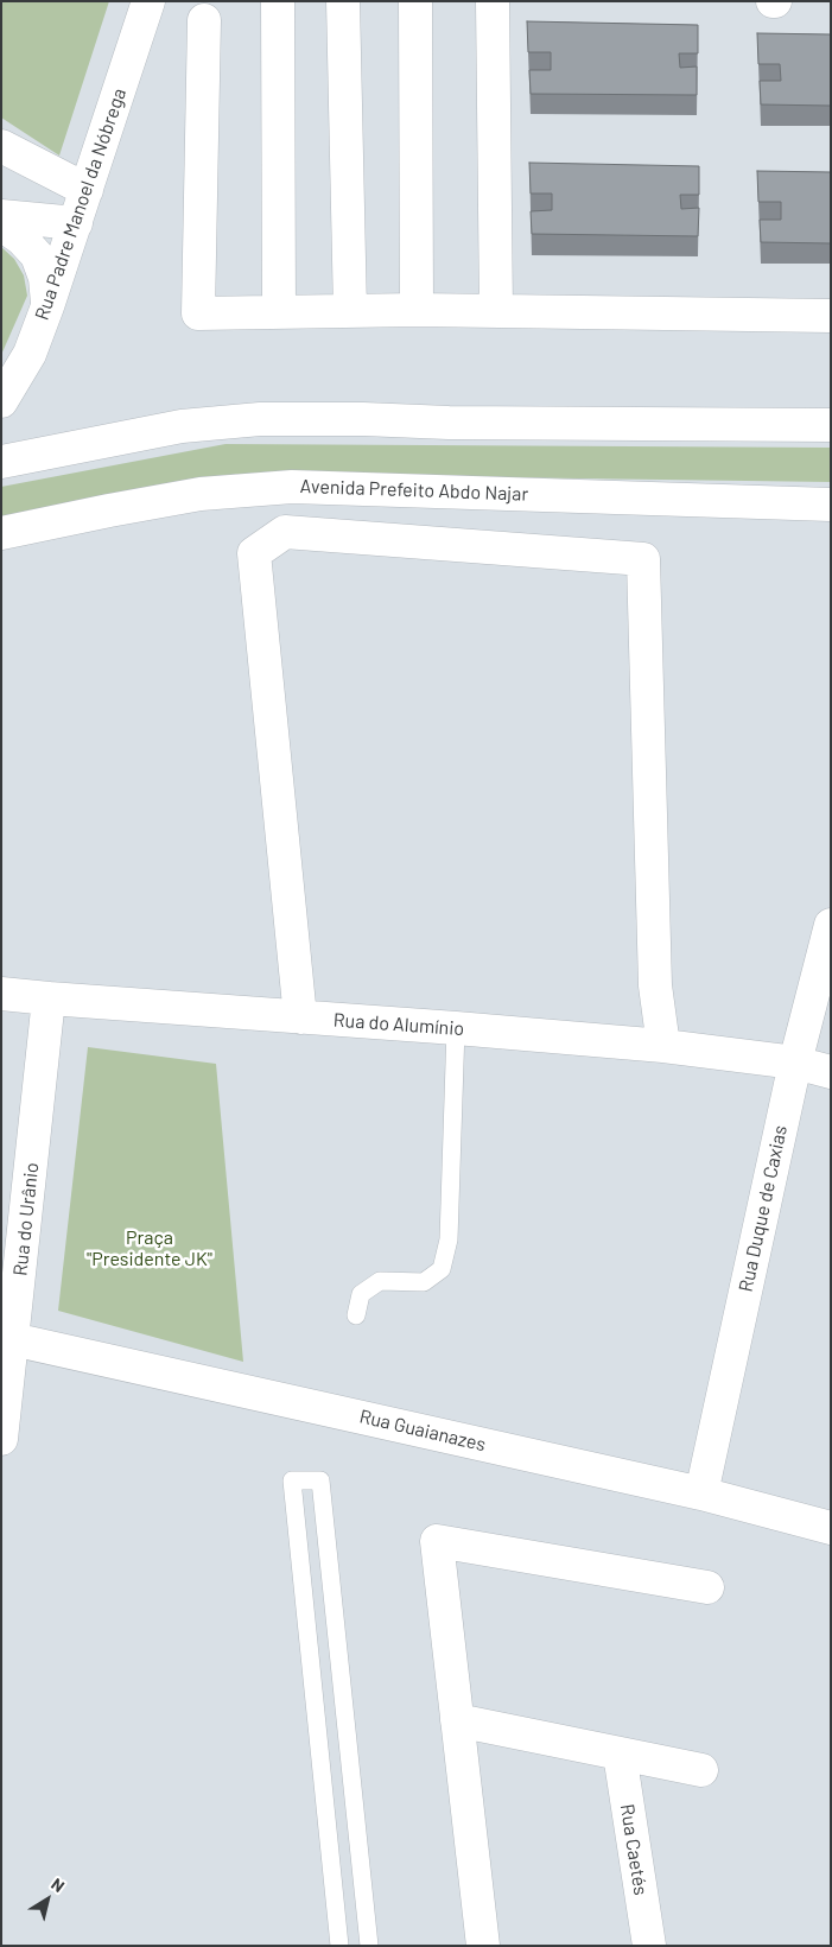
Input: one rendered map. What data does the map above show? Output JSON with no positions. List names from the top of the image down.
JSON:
{
  "streets": {
    "street": [
      "Rua Padre Manoel da Nóbrega",
      "Avenida Prefeito Abdo Najar",
      "Rua do Alumínio",
      "Rua Duque de Caxias",
      "Rua do Urânio",
      "Rua Guaianazes",
      "Rua Caetés"
    ]
  },
  "crossings": [
    ["Rua do Alumínio", "Rua Duque de Caxias"],
    ["Rua do Alumínio", "Rua do Urânio"],
    ["Rua Duque de Caxias", "Rua Guaianazes"],
    ["Rua do Urânio", "Rua Guaianazes"]
  ],
  "parks": ["Praça \"Presidente JK\""],
  "north": "top right"
}
